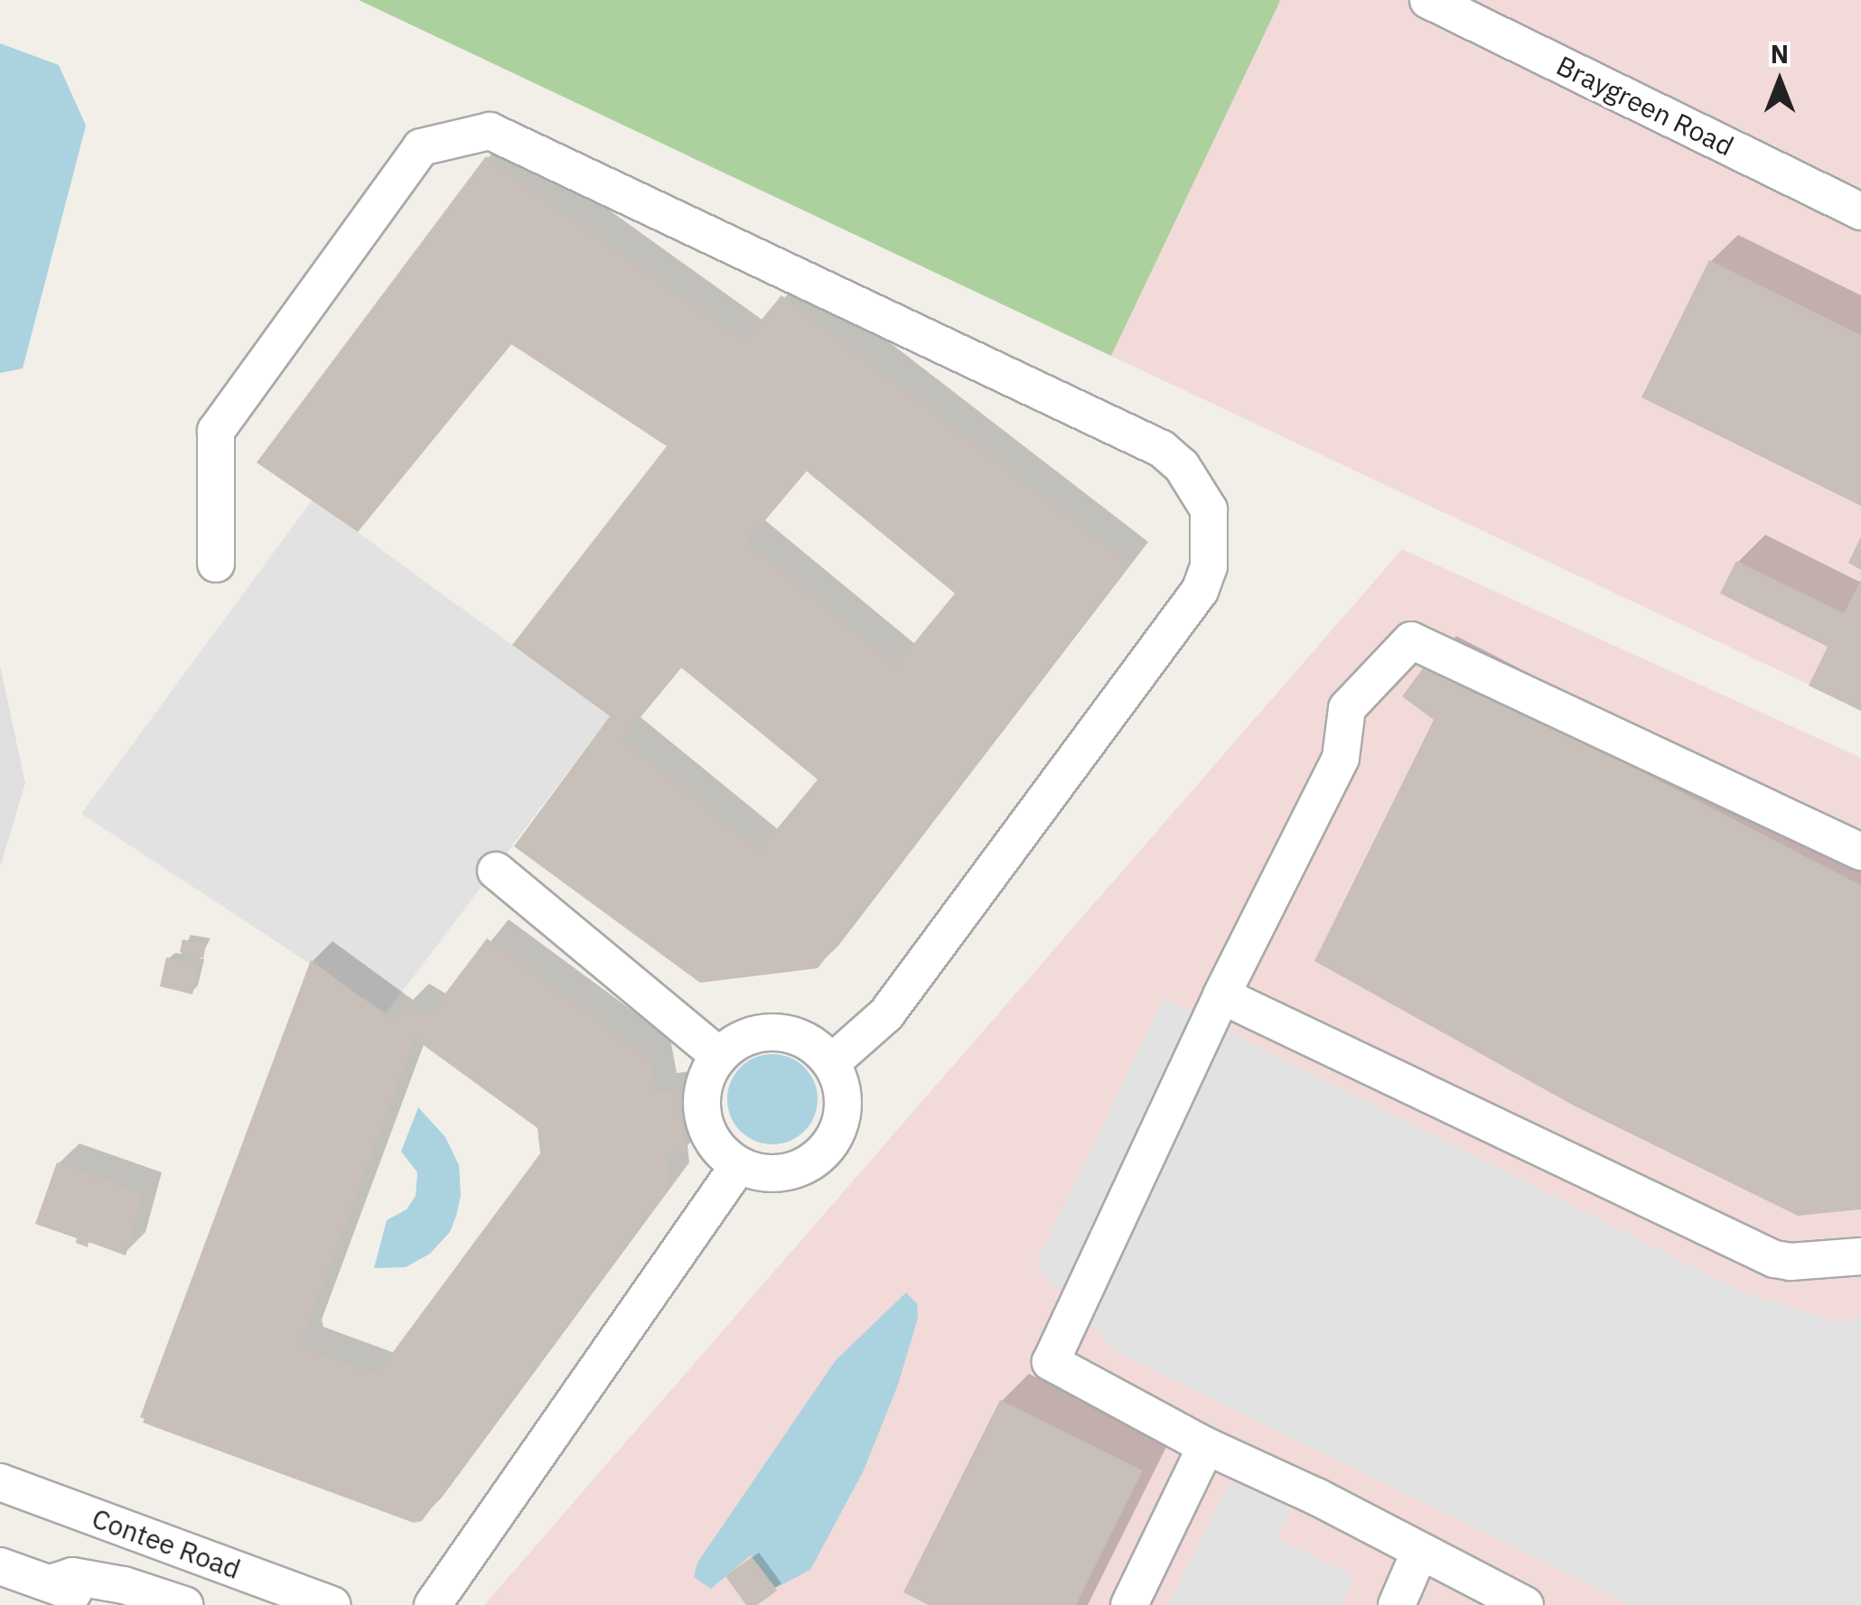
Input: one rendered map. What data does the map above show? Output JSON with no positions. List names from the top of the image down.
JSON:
{
  "streets": {
    "street": ["Braygreen Road", "Contee Road"]
  },
  "north": "top"
}
